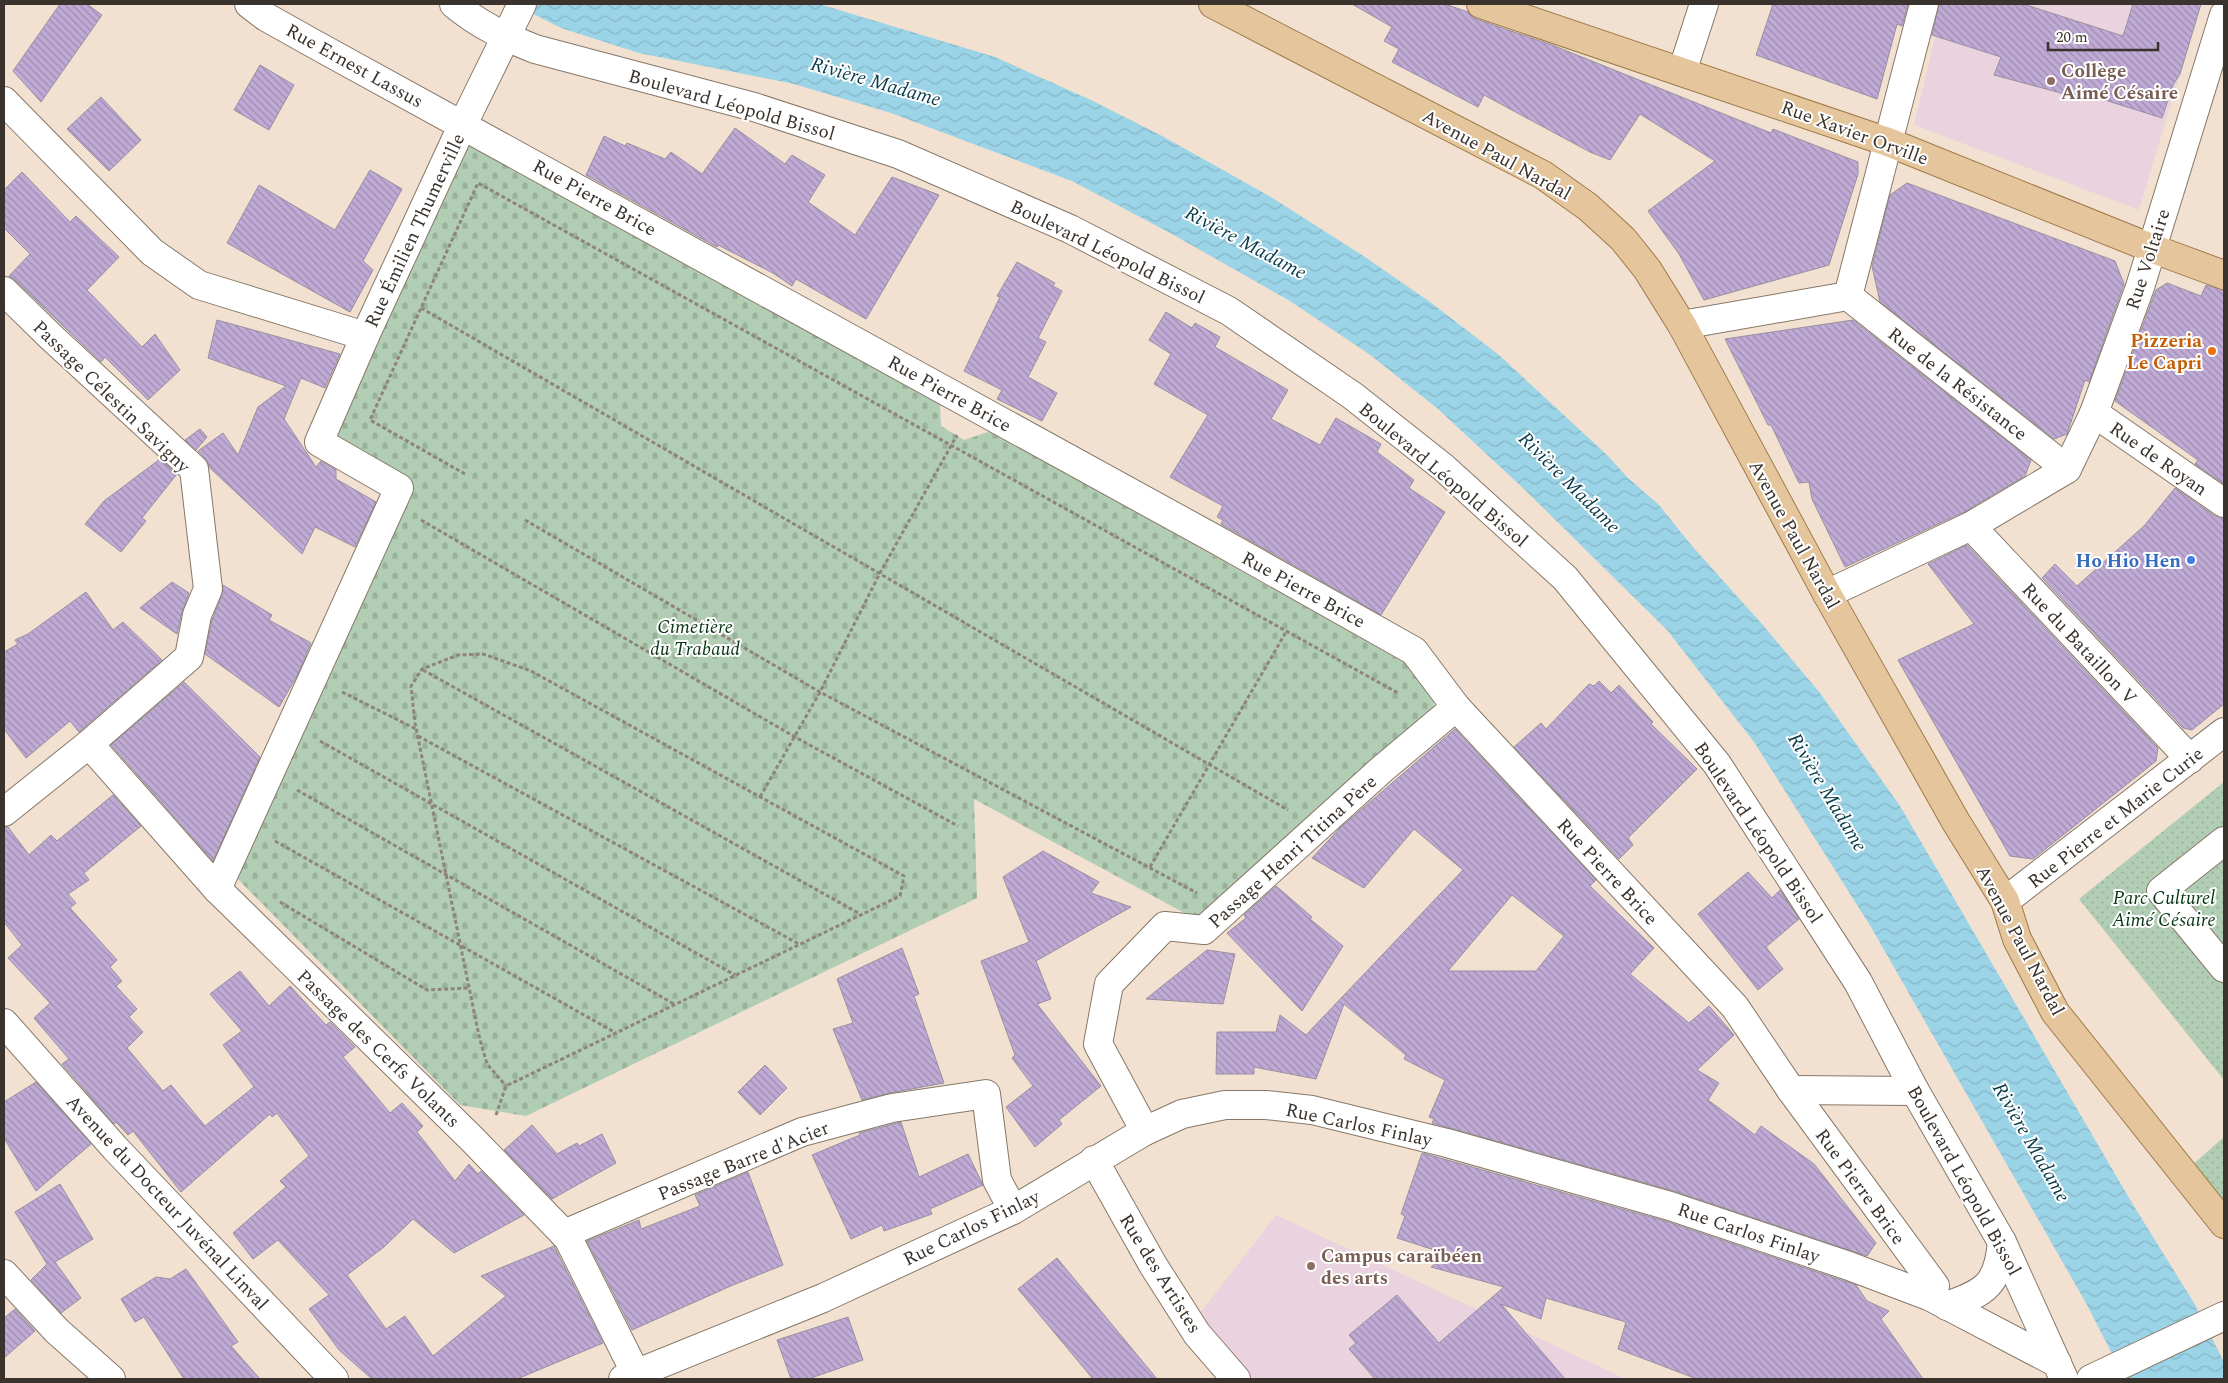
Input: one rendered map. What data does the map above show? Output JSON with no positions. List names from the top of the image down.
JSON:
{
  "streets": {
    "main road": ["Rue Xavier Orville", "Avenue Paul Nardal"],
    "street": [
      "Rue Ernest Lassus",
      "Boulevard Léopold Bissol",
      "Rue Pierre Brice",
      "Rue Émilien Thumerville",
      "Rue Voltaire",
      "Rue de la Résistance",
      "Passage Célestin Savigny",
      "Rue de Royan",
      "Rue du Bataillon V",
      "Rue Pierre et Marie Curie",
      "Passage Henri Titina Père",
      "Passage des Cerfs Volants",
      "Rue Carlos Finlay",
      "Passage Barre d'Acier",
      "Avenue du Docteur Juvénal Linval",
      "Rue des Artistes"
    ]
  },
  "crossings": [
    ["Rue Ernest Lassus", "Rue Pierre Brice"],
    ["Rue Ernest Lassus", "Rue Émilien Thumerville"],
    ["Boulevard Léopold Bissol", "Rue Émilien Thumerville"],
    ["Boulevard Léopold Bissol", "Rue Carlos Finlay"],
    ["Rue Xavier Orville", "Rue Voltaire"],
    ["Avenue Paul Nardal", "Rue Pierre et Marie Curie"],
    ["Rue Pierre Brice", "Rue Émilien Thumerville"],
    ["Rue Pierre Brice", "Passage Henri Titina Père"],
    ["Rue Pierre Brice", "Rue Carlos Finlay"],
    ["Rue Émilien Thumerville", "Passage des Cerfs Volants"],
    ["Rue Voltaire", "Rue de la Résistance"],
    ["Rue Voltaire", "Rue de Royan"],
    ["Passage Célestin Savigny", "Passage des Cerfs Volants"],
    ["Rue du Bataillon V", "Rue Pierre et Marie Curie"],
    ["Passage Henri Titina Père", "Rue Carlos Finlay"],
    ["Passage des Cerfs Volants", "Rue Carlos Finlay"],
    ["Passage des Cerfs Volants", "Passage Barre d'Acier"],
    ["Rue Carlos Finlay", "Passage Barre d'Acier"],
    ["Rue Carlos Finlay", "Rue des Artistes"]
  ],
  "water": ["Rivière Madame"],
  "parks": ["Cimetière du Trabaud", "Parc Culturel Aimé Césaire"],
  "places": [
    "Collège Aimé Césaire",
    "Pizzeria Le Capri",
    "Ho Hio Hen",
    "Campus caraïbéen des arts"
  ],
  "scale_bar": "20 m"
}
